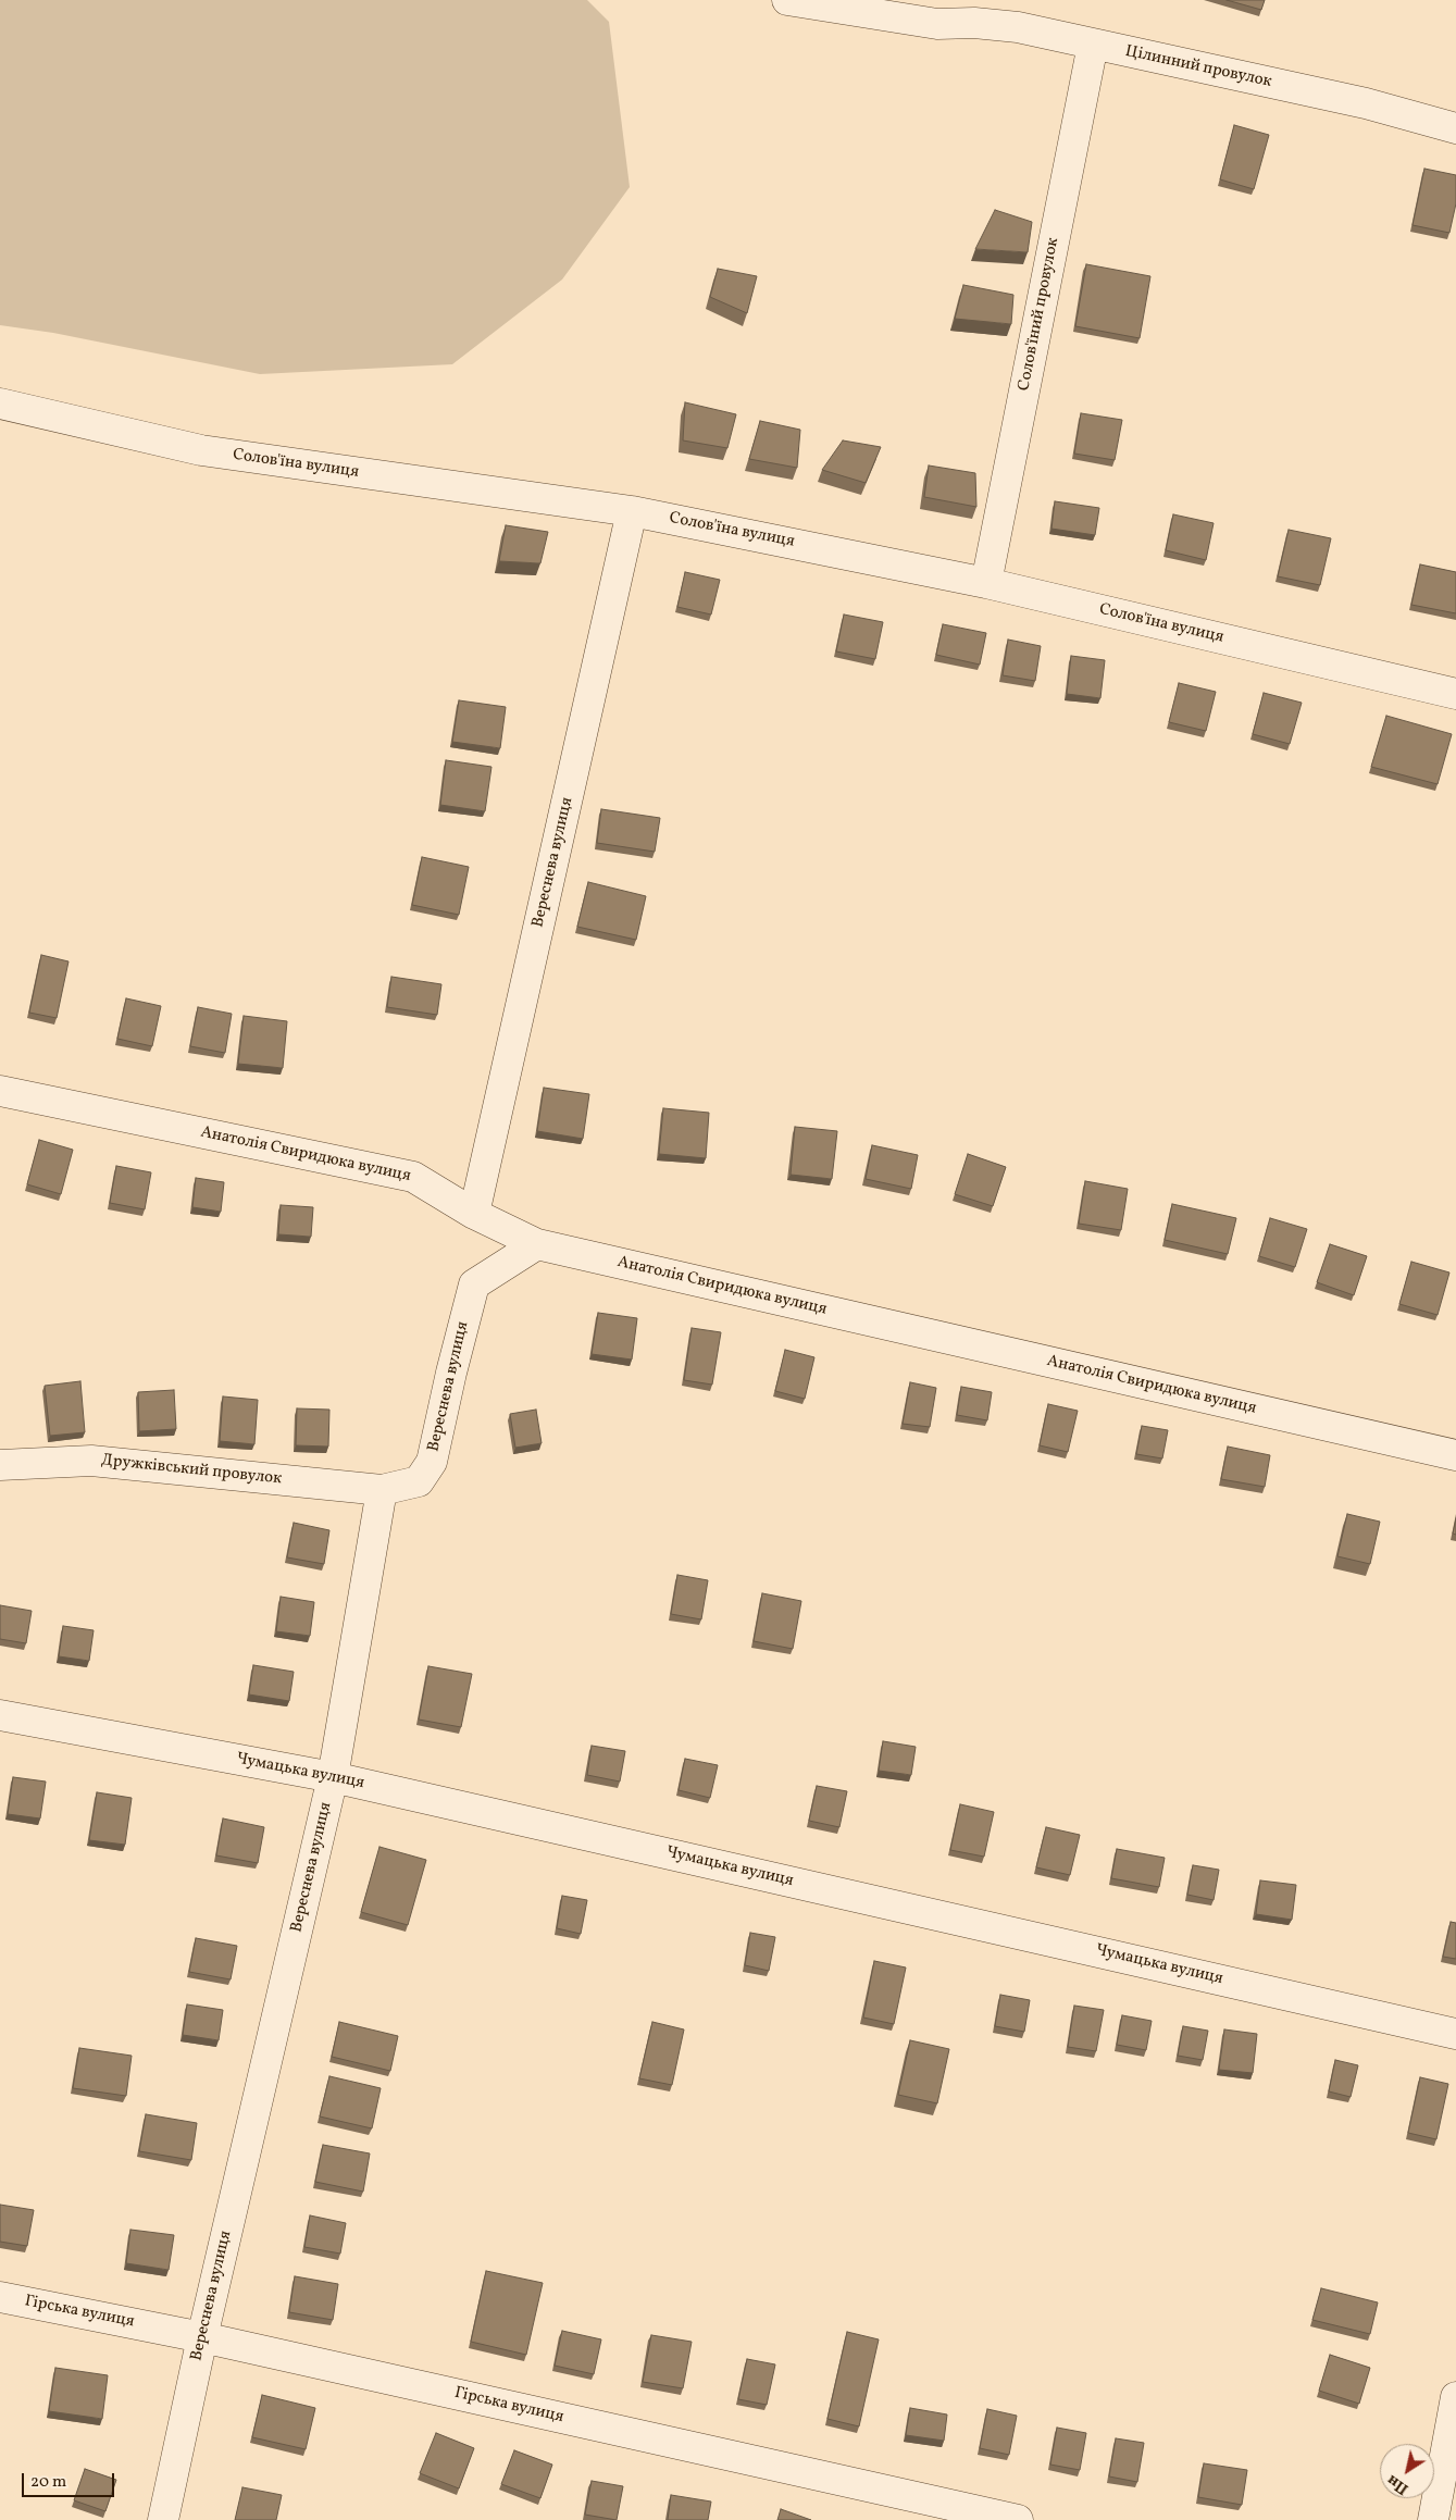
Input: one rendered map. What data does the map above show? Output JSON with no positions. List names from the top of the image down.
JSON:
{
  "streets": {
    "street": [
      "Цілинний провулок",
      "Солов'їний провулок",
      "Солов'їна вулиця",
      "Вереснева вулиця",
      "Анатолія Свиридюка вулиця",
      "Дружківський провулок",
      "Чумацька вулиця",
      "Гірська вулиця"
    ]
  },
  "crossings": [
    ["Цілинний провулок", "Солов'їний провулок"],
    ["Солов'їний провулок", "Солов'їна вулиця"],
    ["Солов'їна вулиця", "Вереснева вулиця"],
    ["Вереснева вулиця", "Анатолія Свиридюка вулиця"],
    ["Вереснева вулиця", "Дружківський провулок"],
    ["Вереснева вулиця", "Чумацька вулиця"],
    ["Вереснева вулиця", "Гірська вулиця"]
  ],
  "scale_bar": "20 m",
  "north": "bottom left"
}
